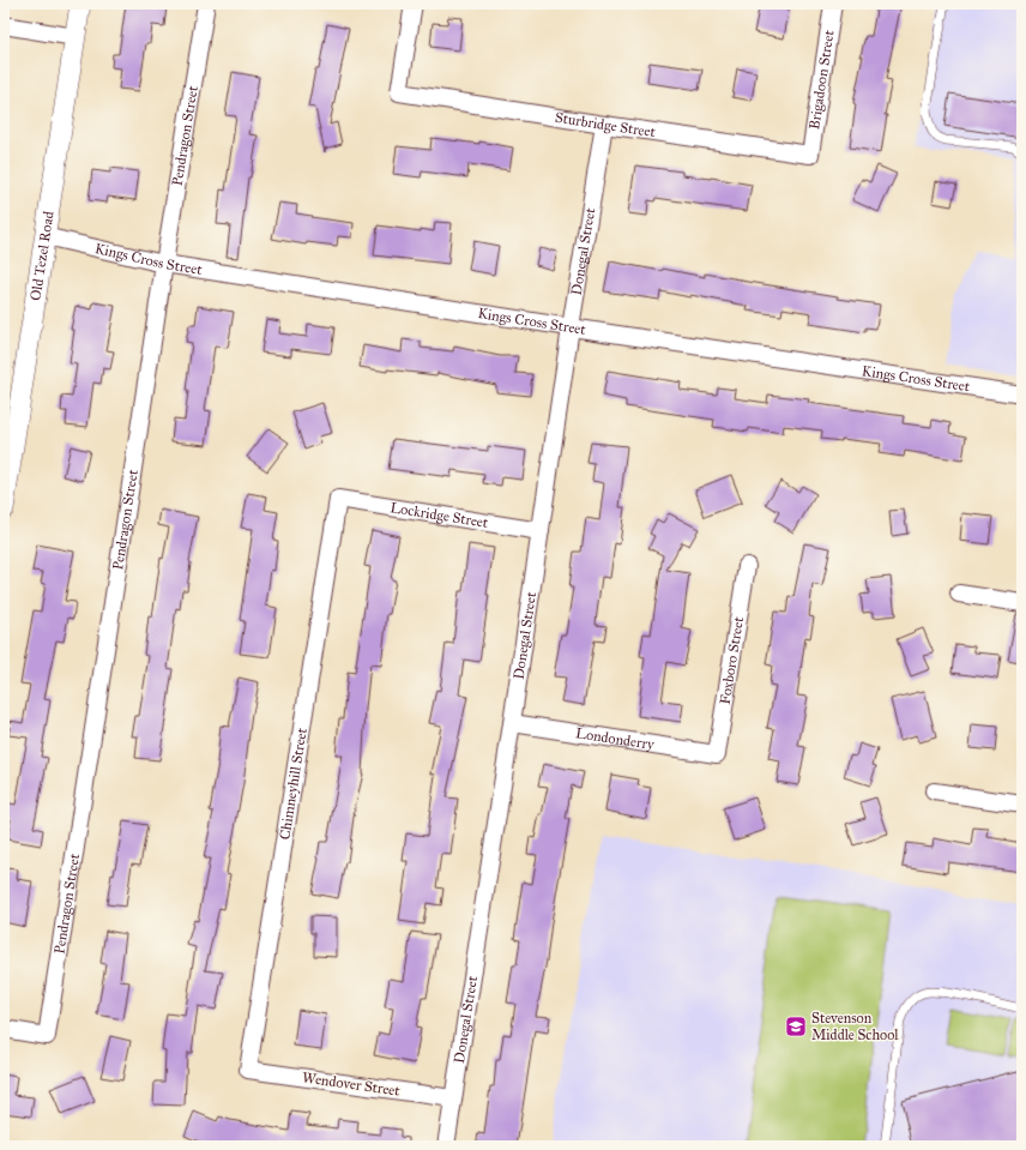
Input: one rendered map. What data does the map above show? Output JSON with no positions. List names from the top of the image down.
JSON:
{
  "streets": {
    "street": [
      "Brigadoon Street",
      "Sturbridge Street",
      "Pendragon Street",
      "Donegal Street",
      "Old Tezel Road",
      "Kings Cross Street",
      "Lockridge Street",
      "Foxboro Street",
      "Londonderry",
      "Chimneyhill Street",
      "Wendover Street"
    ]
  },
  "crossings": [
    ["Brigadoon Street", "Sturbridge Street"],
    ["Sturbridge Street", "Donegal Street"],
    ["Pendragon Street", "Kings Cross Street"],
    ["Donegal Street", "Kings Cross Street"],
    ["Donegal Street", "Lockridge Street"],
    ["Donegal Street", "Londonderry"],
    ["Donegal Street", "Wendover Street"],
    ["Old Tezel Road", "Kings Cross Street"],
    ["Lockridge Street", "Chimneyhill Street"],
    ["Foxboro Street", "Londonderry"],
    ["Chimneyhill Street", "Wendover Street"]
  ],
  "places": {
    "school or university": ["Stevenson Middle School"]
  }
}
